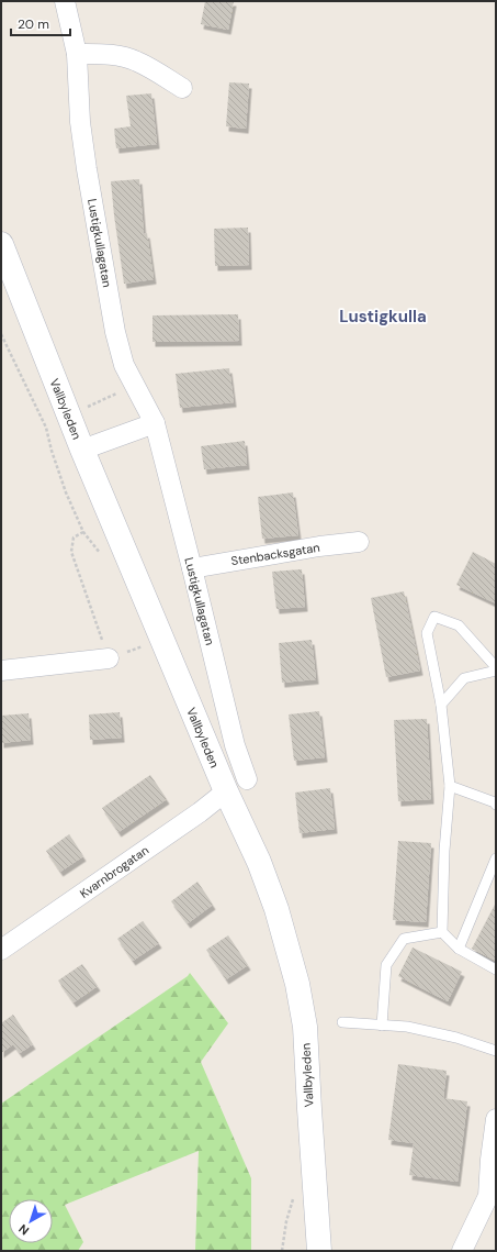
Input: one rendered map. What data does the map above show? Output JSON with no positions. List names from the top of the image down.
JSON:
{
  "streets": {
    "main road": ["Vallbyleden"],
    "street": ["Lustigkullagatan", "Stenbacksgatan", "Kvarnbrogatan"]
  },
  "crossings": [
    ["Lustigkullagatan", "Stenbacksgatan"],
    ["Vallbyleden", "Kvarnbrogatan"]
  ],
  "districts": ["Lustigkulla"],
  "scale_bar": "20 m",
  "north": "bottom left"
}
